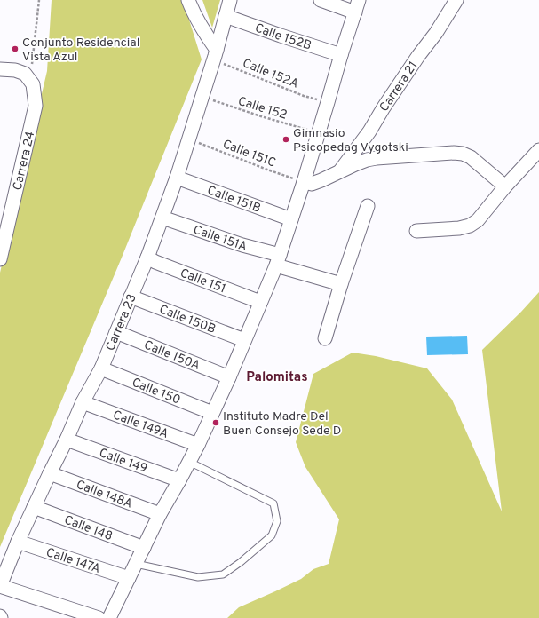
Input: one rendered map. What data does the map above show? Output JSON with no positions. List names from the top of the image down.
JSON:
{
  "streets": {
    "street": [
      "Calle 152B",
      "Carrera 21",
      "Carrera 24",
      "Calle 151B",
      "Calle 151A",
      "Calle 151",
      "Calle 150B",
      "Carrera 23",
      "Calle 150A",
      "Calle 150",
      "Calle 149A",
      "Calle 149",
      "Calle 148A",
      "Calle 148",
      "Calle 147A"
    ],
    "path": ["Calle 152A", "Calle 152", "Calle 151C"]
  },
  "crossings": [
    ["Calle 152B", "Carrera 23"],
    ["Calle 152A", "Carrera 23"],
    ["Calle 152", "Carrera 23"],
    ["Calle 151C", "Carrera 23"],
    ["Calle 151B", "Carrera 23"],
    ["Calle 151A", "Carrera 23"],
    ["Calle 151", "Carrera 23"],
    ["Calle 150B", "Carrera 23"],
    ["Carrera 23", "Calle 150A"],
    ["Carrera 23", "Calle 150"],
    ["Carrera 23", "Calle 149A"],
    ["Carrera 23", "Calle 149"],
    ["Carrera 23", "Calle 148A"],
    ["Carrera 23", "Calle 148"],
    ["Carrera 23", "Calle 147A"]
  ],
  "districts": ["Palomitas"],
  "places": ["Conjunto Residencial Vista Azul", "Gimnasio Psicopedag Vygotski", "Instituto Madre Del Buen Consejo Sede D"]
}
